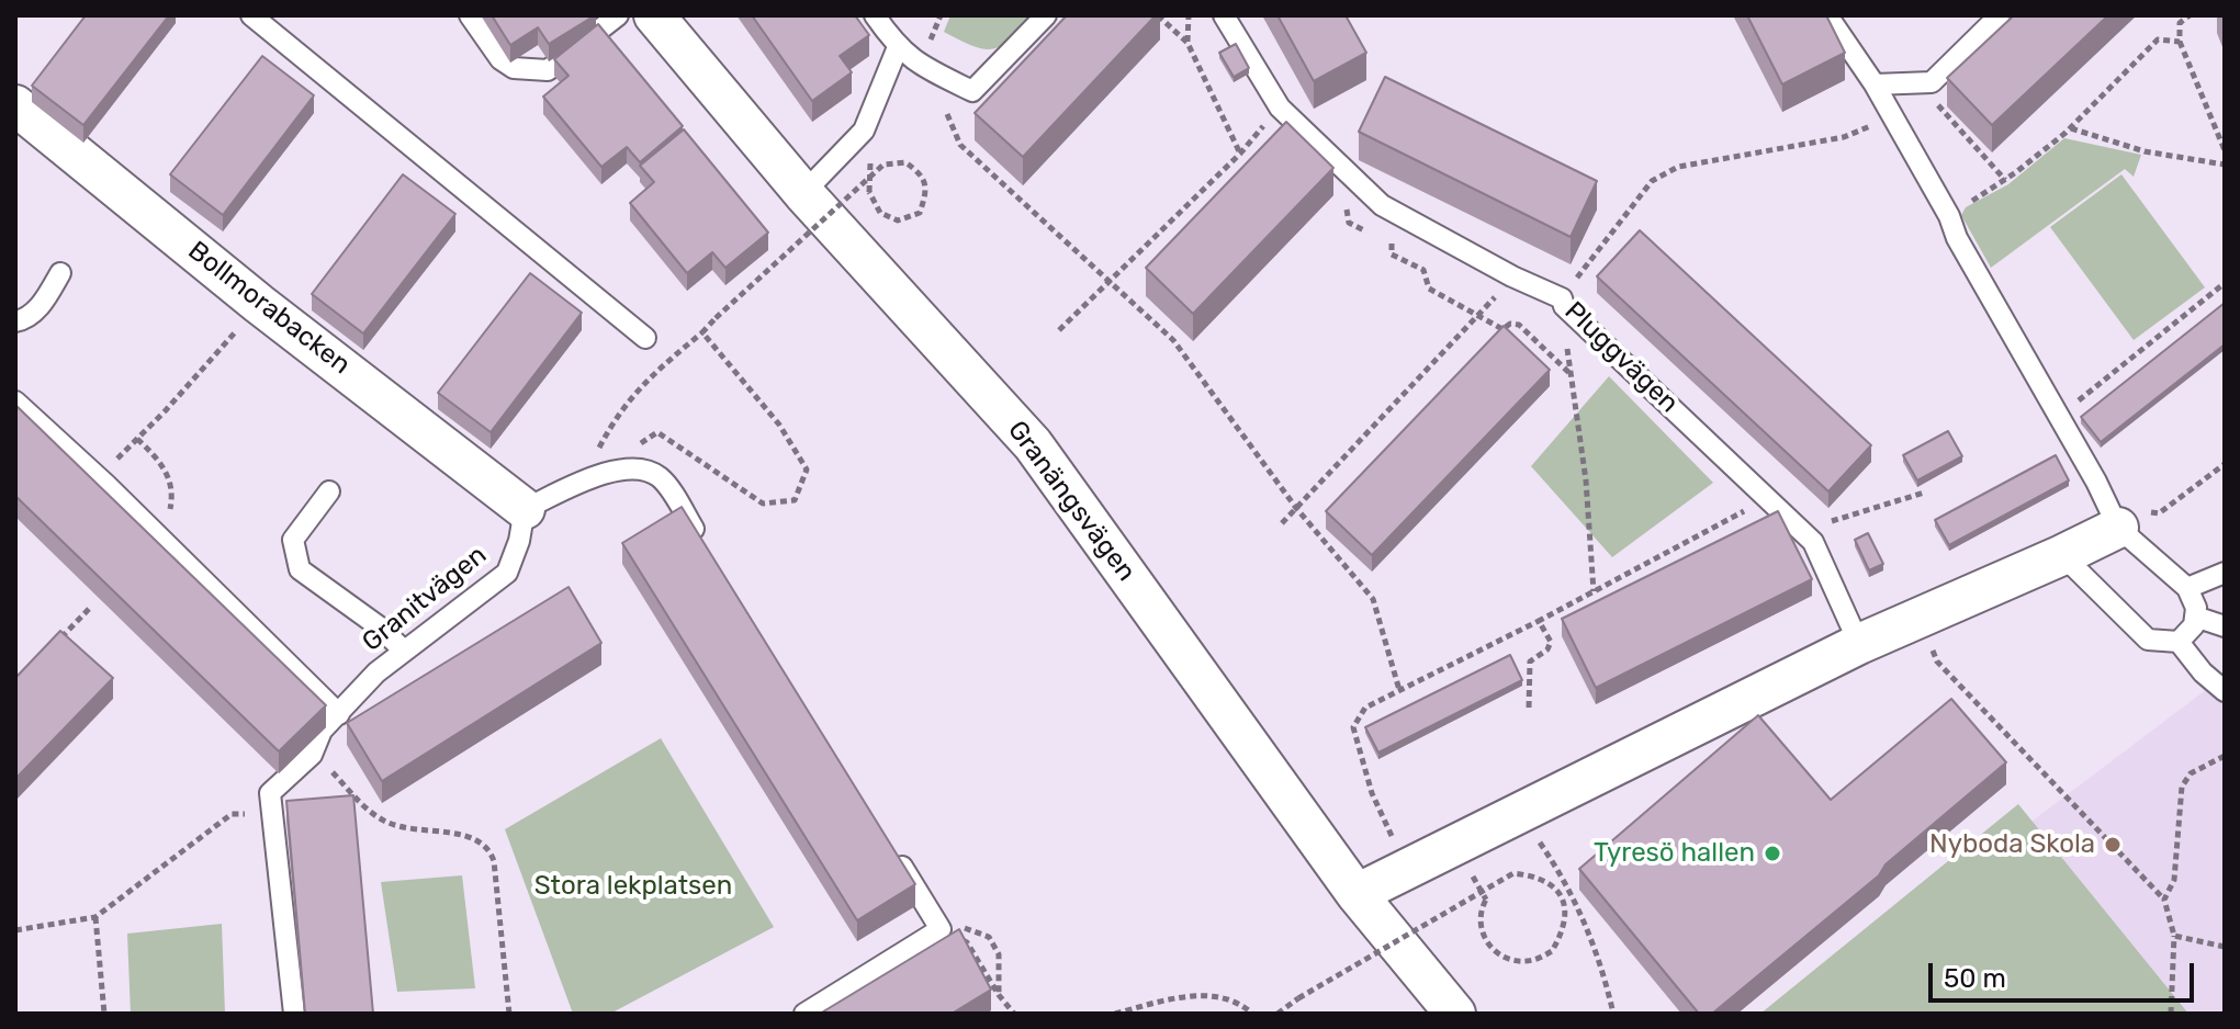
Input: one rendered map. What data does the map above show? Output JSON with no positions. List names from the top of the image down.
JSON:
{
  "streets": {
    "street": ["Bollmorabacken", "Granängsvägen"],
    "lane": ["Pluggvägen", "Granitvägen"]
  },
  "crossings": [
    ["Bollmorabacken", "Granitvägen"]
  ],
  "parks": ["Stora lekplatsen"],
  "places": ["Nyboda Skola", "Tyresö hallen"],
  "scale_bar": "50 m"
}
